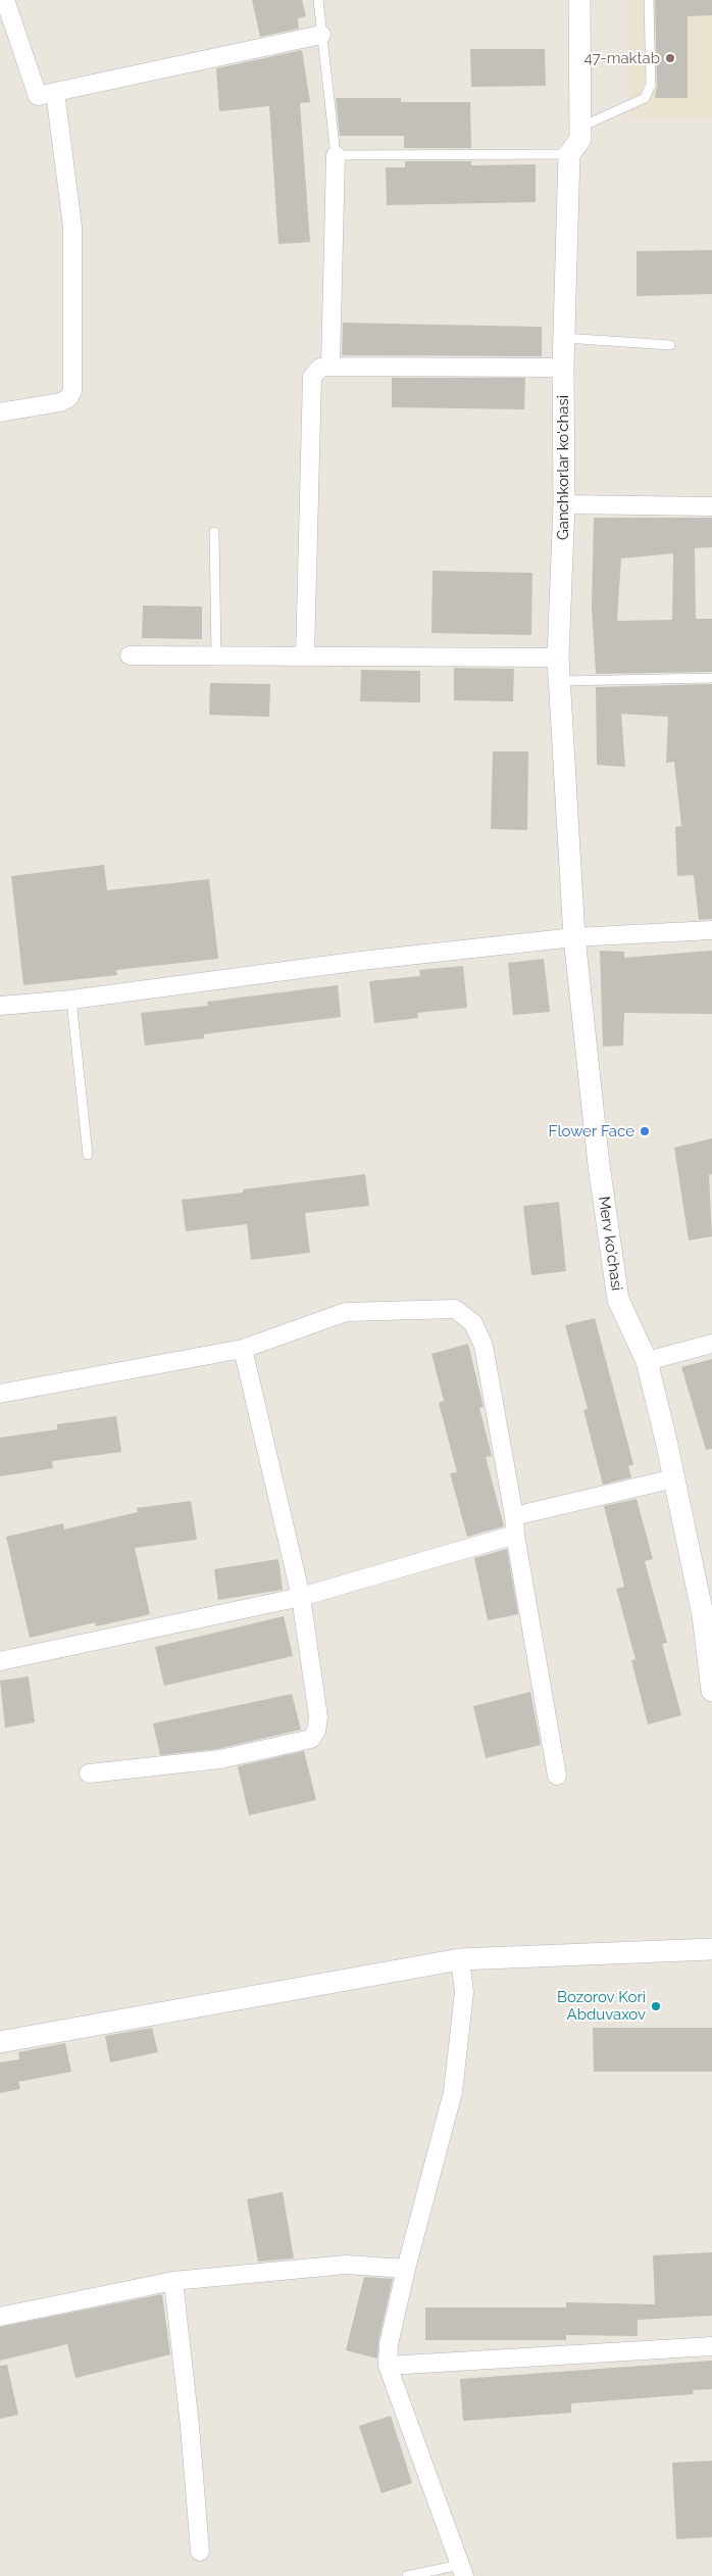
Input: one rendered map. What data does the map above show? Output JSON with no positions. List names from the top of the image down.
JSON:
{
  "streets": {
    "street": ["Ganchkorlar ko'chasi", "Merv ko'chasi"]
  },
  "crossings": [
    ["Ganchkorlar ko'chasi", "Merv ko'chasi"]
  ],
  "places": ["47-maktab", "Flower Face", "Bozorov Kori Abduvaxov"]
}
